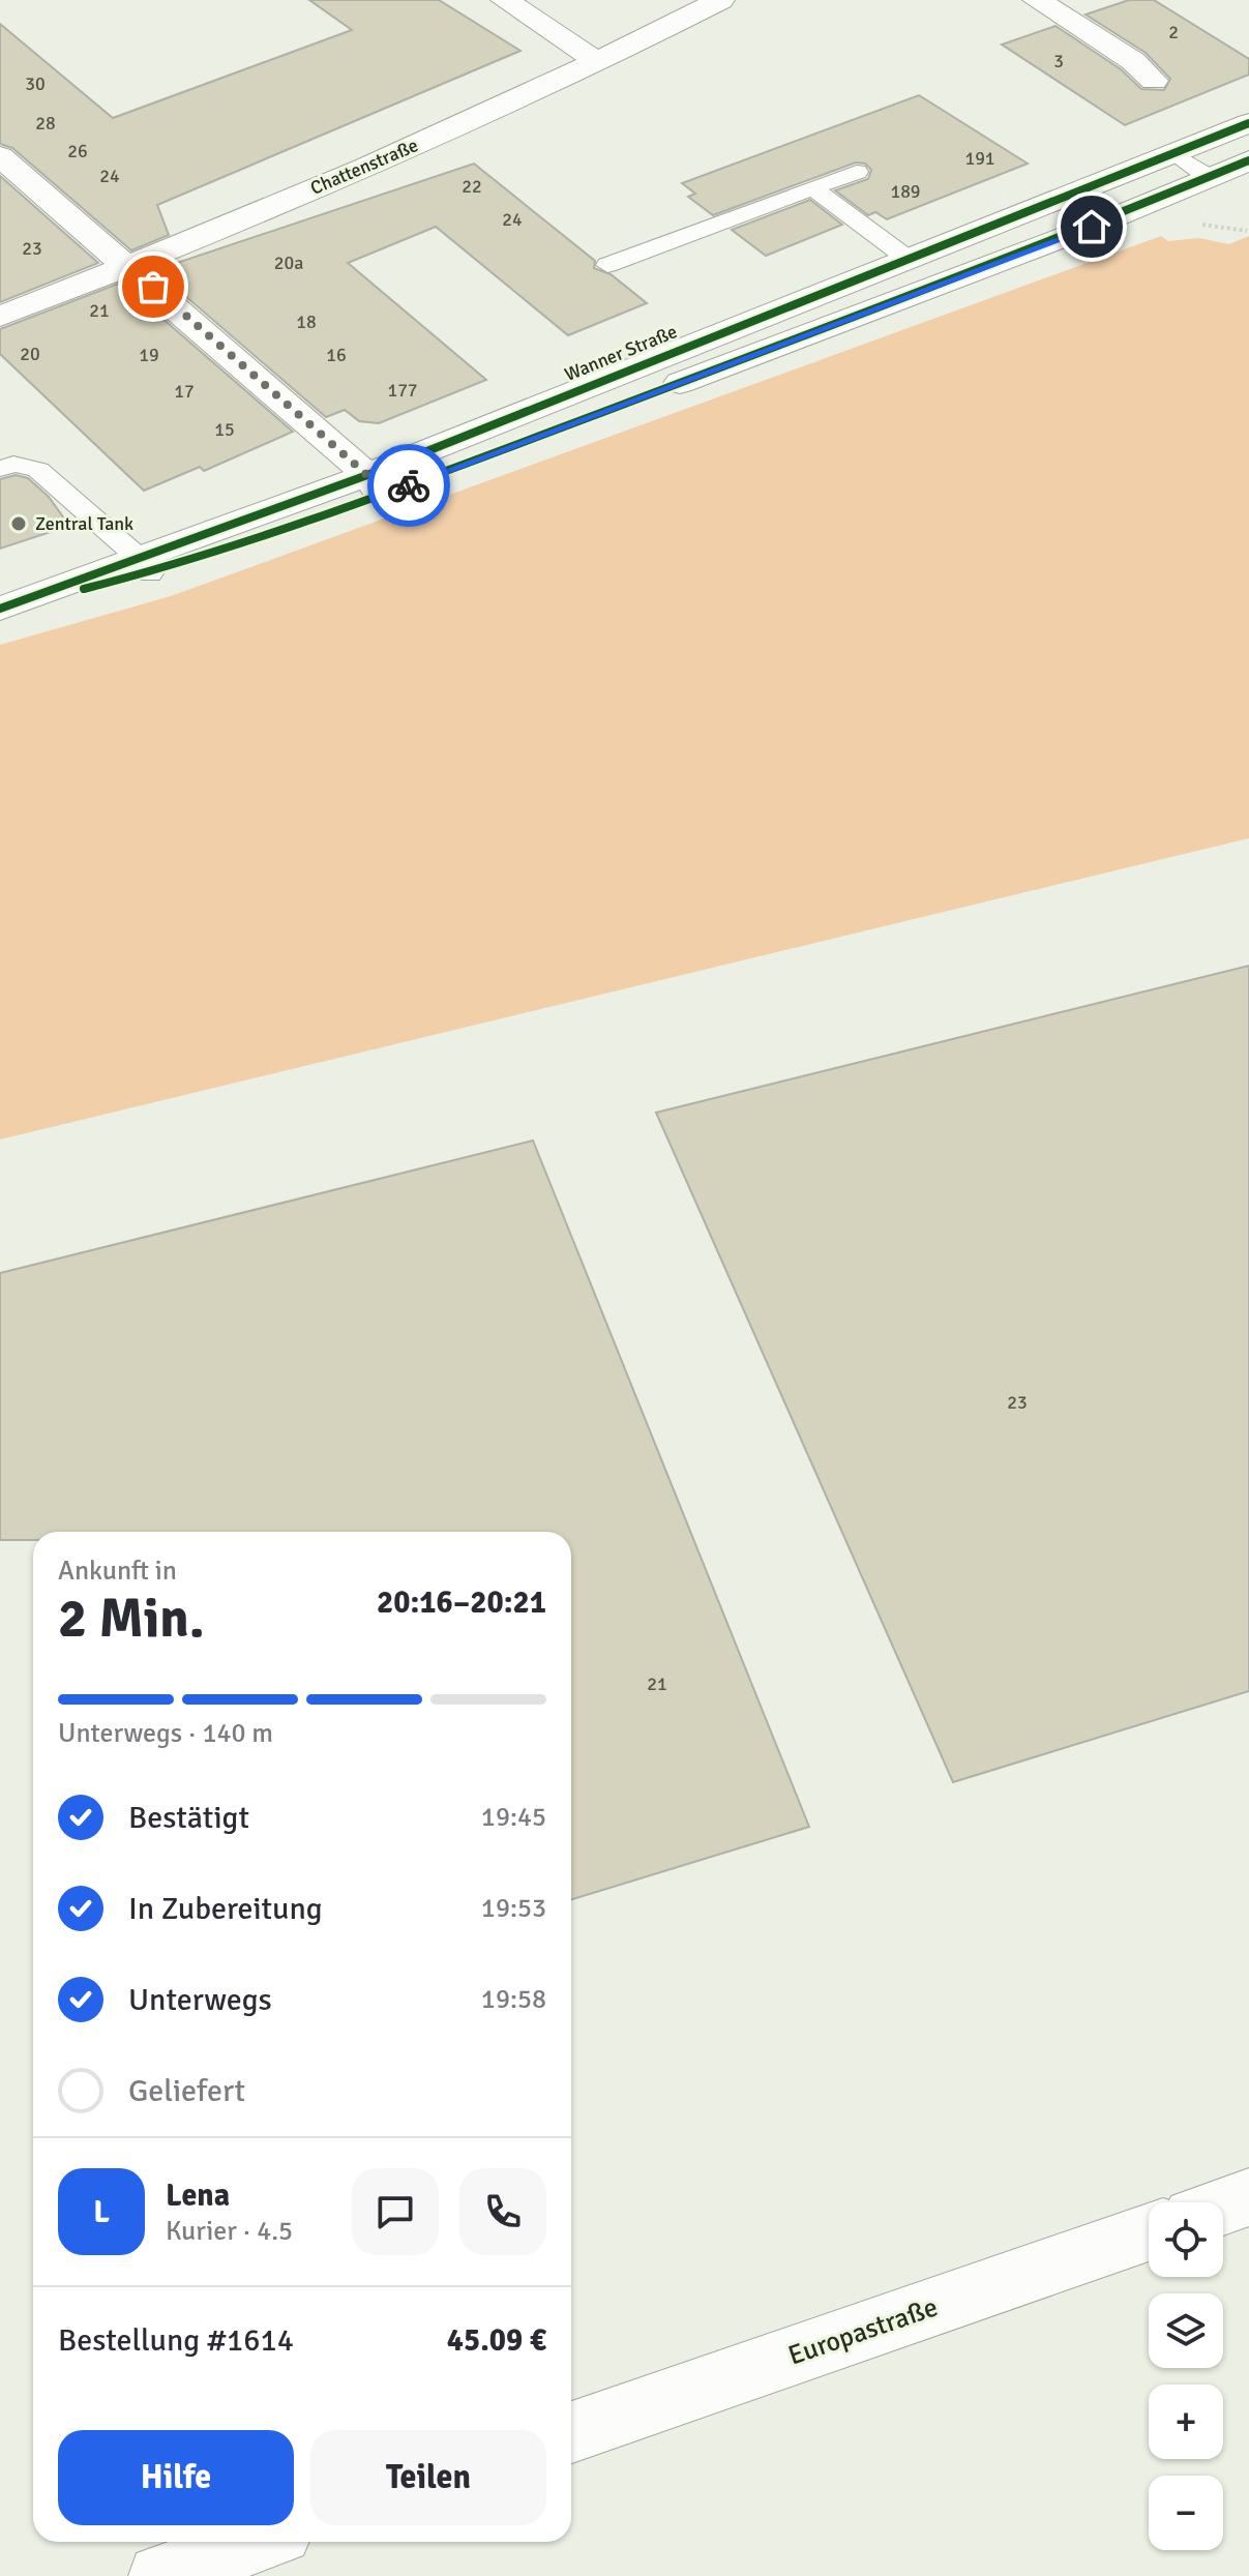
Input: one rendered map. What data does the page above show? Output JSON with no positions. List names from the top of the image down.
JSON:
{
  "streets": {
    "street": ["Chattenstraße", "Wanner Straße", "Europastraße"]
  },
  "places": ["Zentral Tank"],
  "house_numbers": [
    "2",
    "3",
    "30",
    "28",
    "26",
    "191",
    "24",
    "22",
    "189",
    "24",
    "23",
    "20a",
    "21",
    "18",
    "20",
    "19",
    "16",
    "177",
    "17",
    "15",
    "23",
    "21"
  ],
  "page": {
    "heading": ["2 Min.", "Ankunft in", "20:16–20:21"],
    "panel": [
      "Lena",
      "Kurier · 4.5",
      "Bestellung #1614",
      "45.09 €"
    ],
    "bar": "Unterwegs · 140 m",
    "list": [
      ["Bestätigt", "19:45"],
      ["In Zubereitung", "19:53"],
      ["Unterwegs", "19:58"],
      "Geliefert"
    ],
    "round": "L",
    "map_buttons": ["+", "−"],
    "buttons": ["Hilfe", "Teilen"]
  }
}
